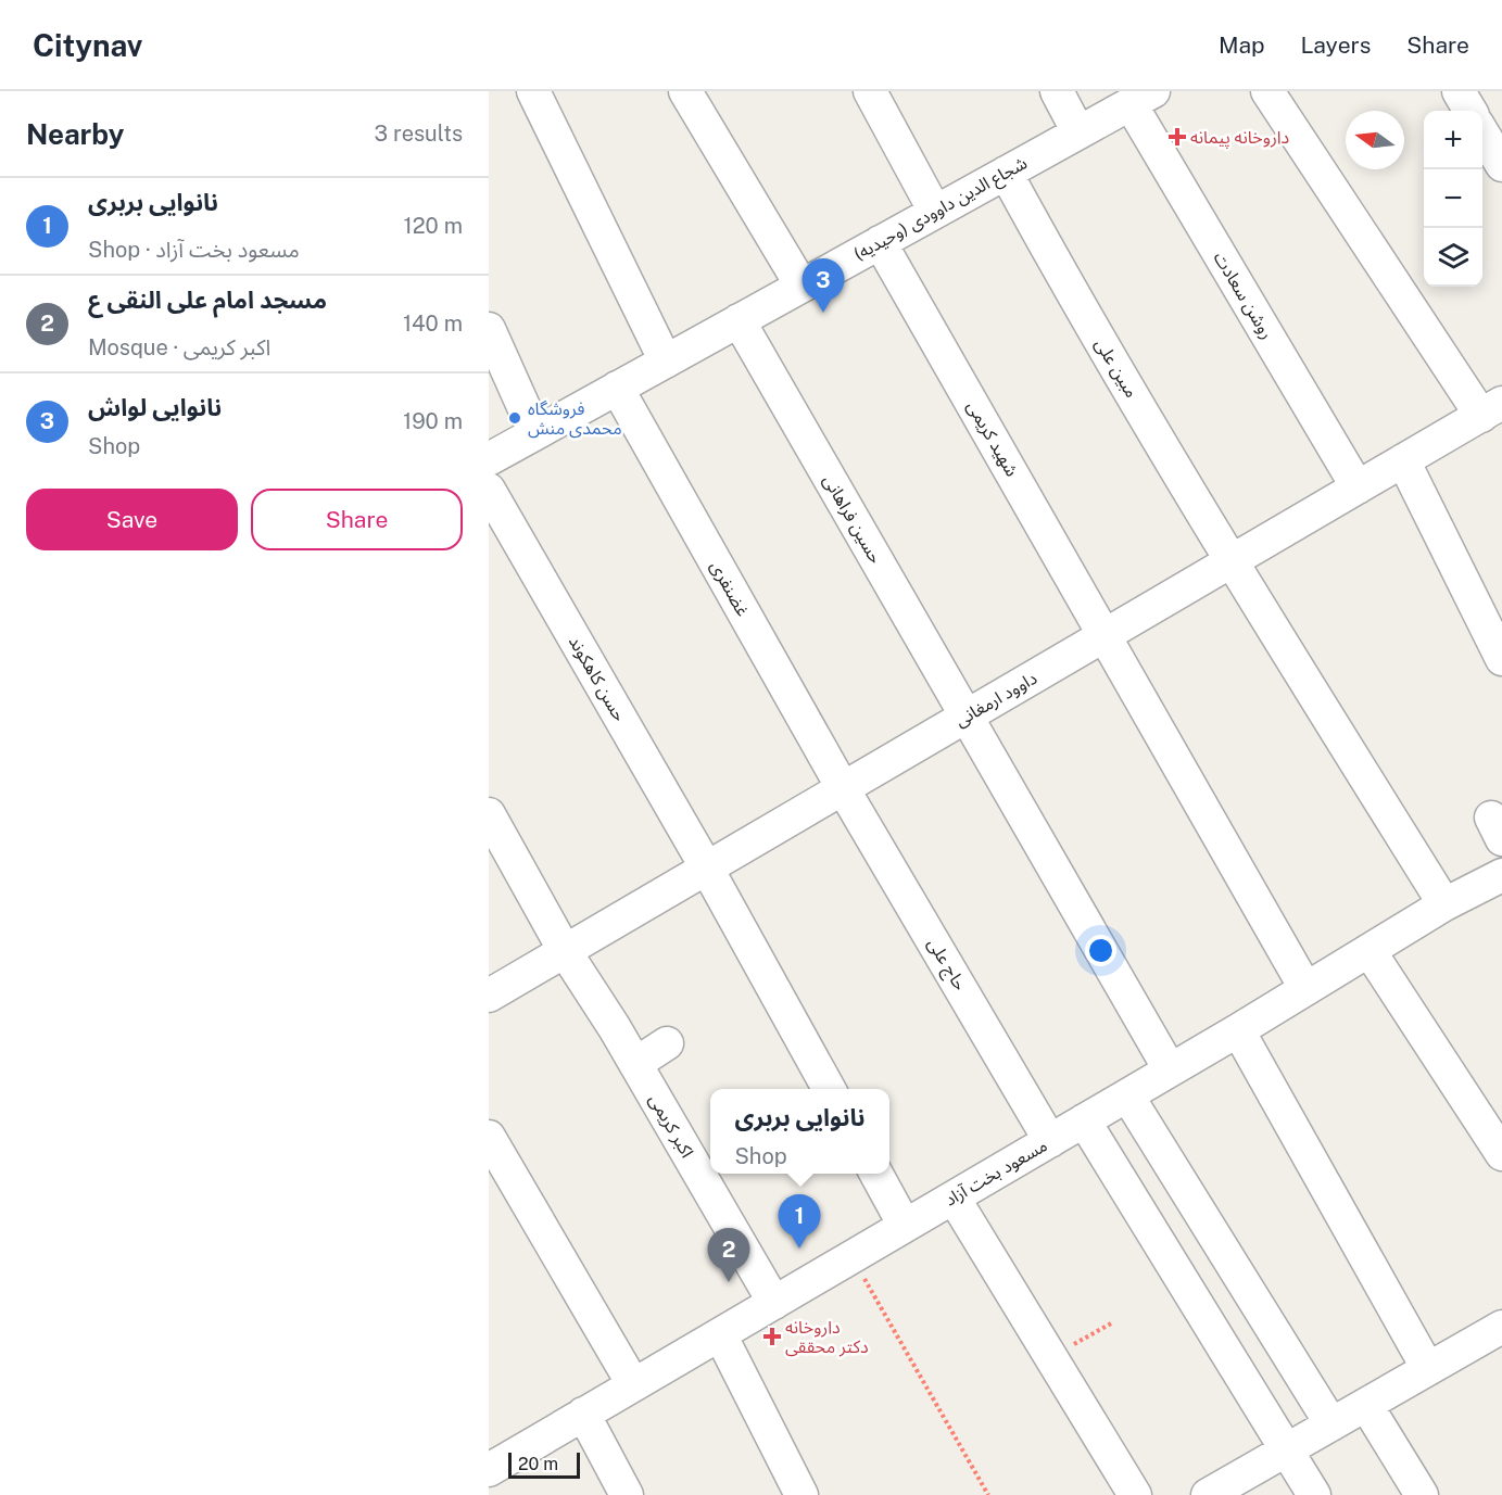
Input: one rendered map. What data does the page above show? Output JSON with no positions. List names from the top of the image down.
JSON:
{
  "streets": {
    "street": [
      "شجاع الدین داوودی (وحیدیه)",
      "روشن سعادت",
      "مبین علی",
      "شهید کریمی",
      "حسین فراهانی",
      "غضنفری",
      "حسن کاهکوند",
      "داوود ارمغانی",
      "حاج علی",
      "اکبر کریمی",
      "مسعود بخت آزاد"
    ]
  },
  "crossings": [
    ["شجاع الدین داوودی (وحیدیه)", "روشن سعادت"],
    ["شجاع الدین داوودی (وحیدیه)", "مبین علی"],
    ["شجاع الدین داوودی (وحیدیه)", "شهید کریمی"],
    ["شجاع الدین داوودی (وحیدیه)", "حسین فراهانی"],
    ["شجاع الدین داوودی (وحیدیه)", "غضنفری"],
    ["روشن سعادت", "داوود ارمغانی"],
    ["مبین علی", "داوود ارمغانی"],
    ["مبین علی", "مسعود بخت آزاد"],
    ["شهید کریمی", "داوود ارمغانی"],
    ["شهید کریمی", "مسعود بخت آزاد"],
    ["حسین فراهانی", "داوود ارمغانی"],
    ["حسین فراهانی", "مسعود بخت آزاد"],
    ["غضنفری", "داوود ارمغانی"],
    ["غضنفری", "حاج علی"],
    ["حسن کاهکوند", "داوود ارمغانی"],
    ["داوود ارمغانی", "حاج علی"],
    ["داوود ارمغانی", "اکبر کریمی"],
    ["حاج علی", "مسعود بخت آزاد"],
    ["اکبر کریمی", "مسعود بخت آزاد"]
  ],
  "places": {
    "health": ["داروخانه پیمانه", "داروخانه دکتر محققی"],
    "other": ["فروشگاه محمدی منش"]
  },
  "scale_bar": "20 m",
  "north": "left",
  "page": {
    "header": "Citynav",
    "nav": ["Map", "Layers", "Share"],
    "heading": ["Nearby", "3 results"],
    "map_buttons": ["+", "−"],
    "list": [
      {
        "mark": "1",
        "name": "نانوایی بربری",
        "note": "Shop · مسعود بخت آزاد",
        "value": "120 m"
      },
      {
        "mark": "2",
        "name": "مسجد امام علی النقی ع",
        "note": "Mosque · اکبر کریمی",
        "value": "140 m"
      },
      {
        "mark": "3",
        "name": "نانوایی لواش",
        "note": "Shop",
        "value": "190 m"
      }
    ],
    "pins": ["3", "1", "2"],
    "buttons": ["Save", "Share"],
    "popup": ["نانوایی بربری", "Shop"],
    "scale": "20 m"
  }
}
